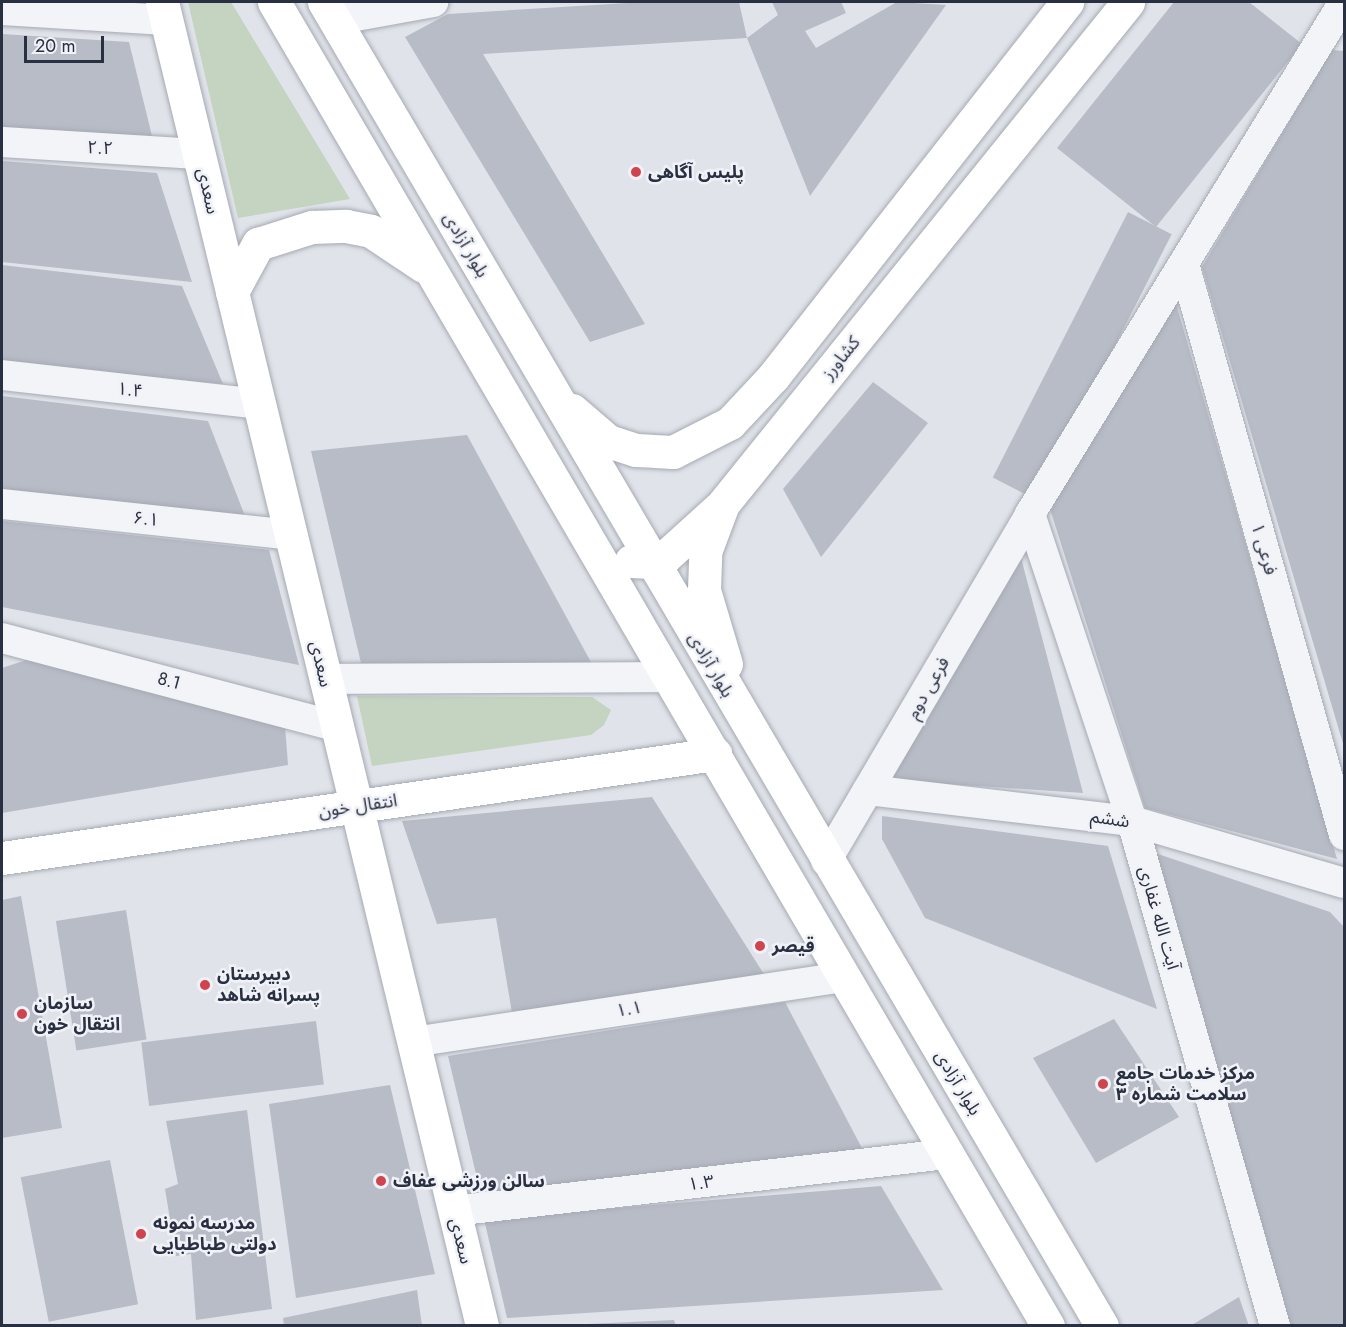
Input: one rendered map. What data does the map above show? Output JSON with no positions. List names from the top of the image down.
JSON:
{
  "streets": {
    "main road": [
      "سعدی",
      "بلوار آزادی",
      "کشاورز",
      "انتقال خون"
    ],
    "street": [
      "۲.۲",
      "۱.۴",
      "۶.۱",
      "فرعی ۱",
      "8.1",
      "فرعی دوم",
      "ششم",
      "آیت الله غفاری",
      "۱.۱",
      "۱.۳"
    ]
  },
  "crossings": [
    ["۲.۲", "سعدی"],
    ["سعدی", "۱.۴"],
    ["سعدی", "۶.۱"],
    ["سعدی", "8.1"],
    ["سعدی", "انتقال خون"],
    ["سعدی", "۱.۱"],
    ["سعدی", "۱.۳"],
    ["بلوار آزادی", "کشاورز"],
    ["بلوار آزادی", "فرعی دوم"],
    ["فرعی ۱", "فرعی دوم"],
    ["فرعی دوم", "ششم"],
    ["فرعی دوم", "آیت الله غفاری"],
    ["ششم", "آیت الله غفاری"]
  ],
  "places": [
    "پلیس آگاهی",
    "قیصر",
    "دبیرستان پسرانه شاهد",
    "سازمان انتقال خون",
    "مرکز خدمات جامع سلامت شماره ۳",
    "سالن ورزشی عفاف",
    "مدرسه نمونه دولتی طباطبایی"
  ],
  "scale_bar": "20 m"
}
